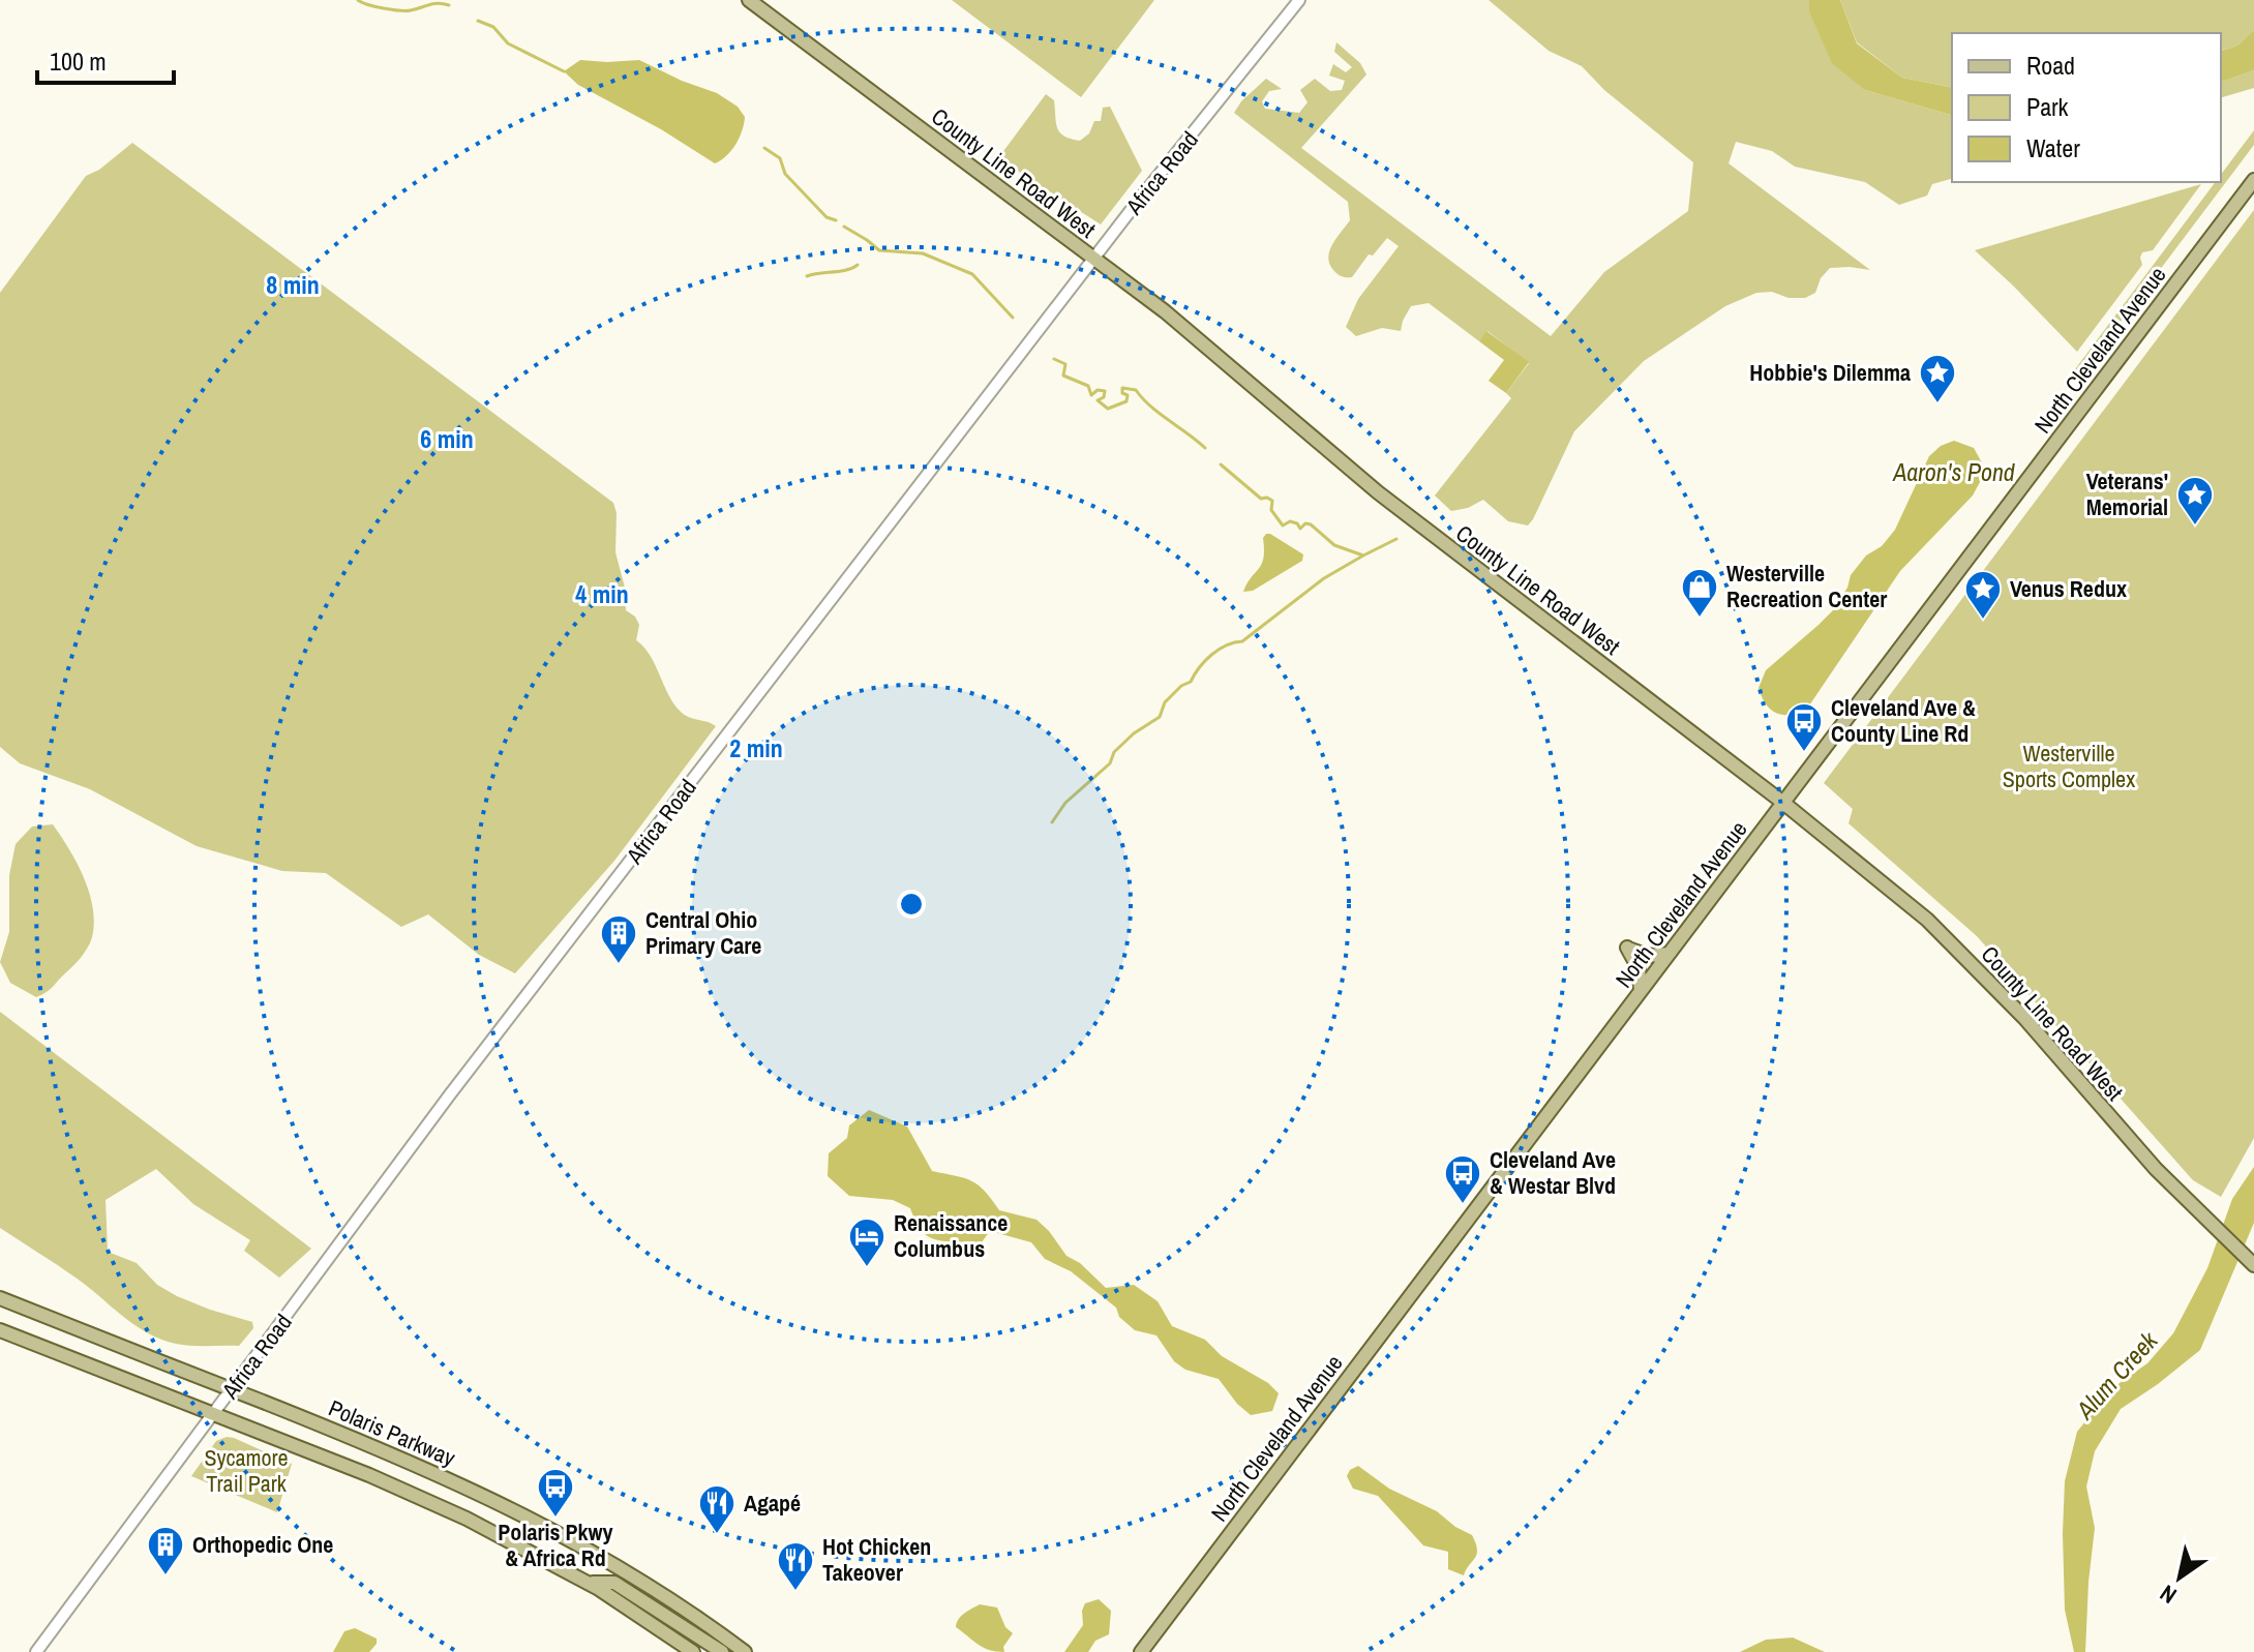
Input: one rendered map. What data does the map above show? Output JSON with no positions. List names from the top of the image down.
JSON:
{
  "streets": {
    "main road": ["County Line Road West", "North Cleveland Avenue", "Polaris Parkway"],
    "street": ["Africa Road"]
  },
  "crossings": [
    ["County Line Road West", "Africa Road"],
    ["County Line Road West", "North Cleveland Avenue"],
    ["Africa Road", "Polaris Parkway"]
  ],
  "water": ["Aaron's Pond", "Alum Creek"],
  "parks": ["Westerville Sports Complex", "Sycamore Trail Park"],
  "places": {
    "place": ["Hobbie's Dilemma", "Veterans' Memorial", "Venus Redux"],
    "shop": ["Westerville Recreation Center"],
    "bus stop": ["Cleveland Ave & County Line Rd", "Cleveland Ave & Westar Blvd", "Polaris Pkwy & Africa Rd"],
    "building": ["Central Ohio Primary Care", "Orthopedic One"],
    "hotel": ["Renaissance Columbus"],
    "restaurant": ["Agapé", "Hot Chicken Takeover"]
  },
  "legend": ["Road", "Park", "Water"],
  "scale_bar": "100 m",
  "north": "bottom left",
  "rings": [
    "8 min",
    "6 min",
    "4 min",
    "2 min"
  ]
}
